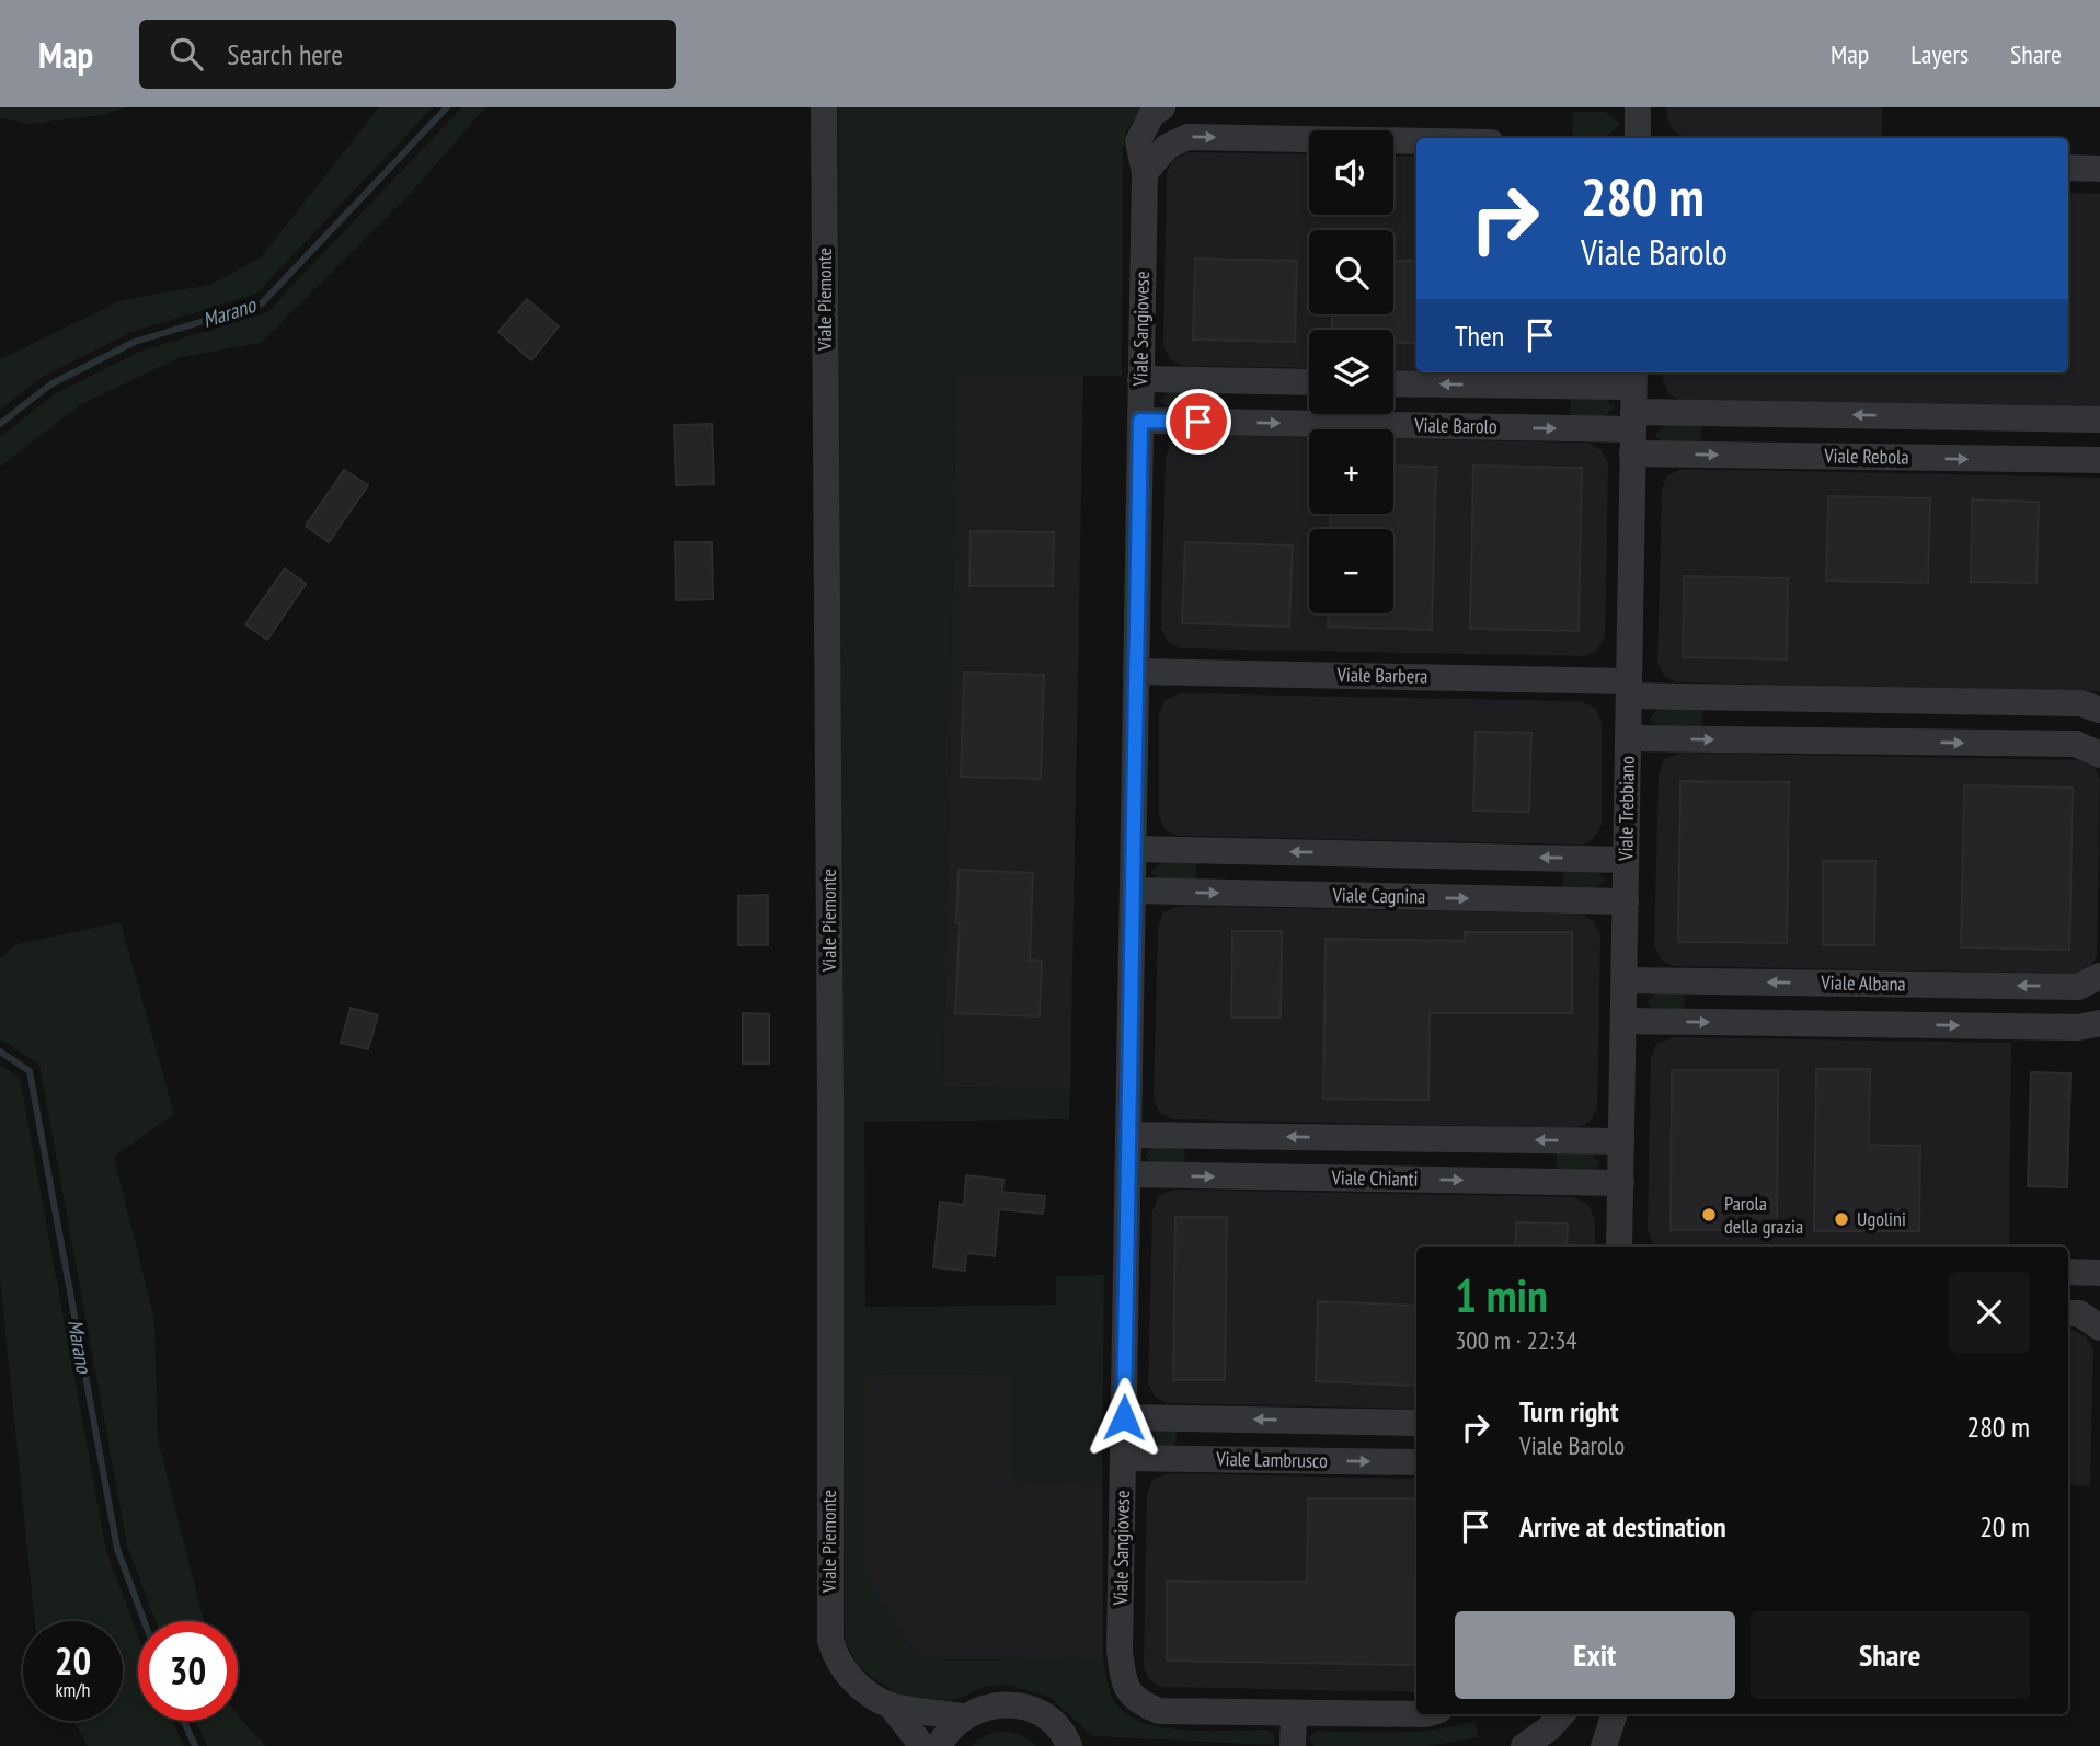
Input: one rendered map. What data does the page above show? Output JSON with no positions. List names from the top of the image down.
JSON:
{
  "streets": {
    "street": [
      "Viale Piemonte",
      "Viale Sangiovese",
      "Viale Barolo",
      "Viale Rebola",
      "Viale Barbera",
      "Viale Trebbiano",
      "Viale Cagnina",
      "Viale Albana",
      "Viale Chianti",
      "Viale Lambrusco"
    ]
  },
  "crossings": [
    ["Viale Sangiovese", "Viale Barolo"],
    ["Viale Sangiovese", "Viale Barbera"],
    ["Viale Sangiovese", "Viale Cagnina"],
    ["Viale Sangiovese", "Viale Chianti"],
    ["Viale Sangiovese", "Viale Lambrusco"],
    ["Viale Barolo", "Viale Rebola"],
    ["Viale Barolo", "Viale Trebbiano"],
    ["Viale Rebola", "Viale Trebbiano"],
    ["Viale Barbera", "Viale Trebbiano"],
    ["Viale Trebbiano", "Viale Cagnina"],
    ["Viale Trebbiano", "Viale Albana"],
    ["Viale Trebbiano", "Viale Chianti"]
  ],
  "water": ["Marano"],
  "places": ["Parola della grazia", "Ugolini"],
  "page": {
    "header": "Map",
    "search": "Search here",
    "nav": ["Map", "Layers", "Share"],
    "map_buttons": ["+", "−"],
    "turn": ["280 m", "Viale Barolo"],
    "then": "Then",
    "heading": ["1 min", "300 m · 22:34"],
    "list": [
      {
        "name": "Turn right",
        "note": "Viale Barolo",
        "value": "280 m"
      },
      {
        "name": "Arrive at destination",
        "value": "20 m"
      }
    ],
    "buttons": ["Exit", "Share"],
    "speed": "20 km/h",
    "limit": "30"
  }
}
